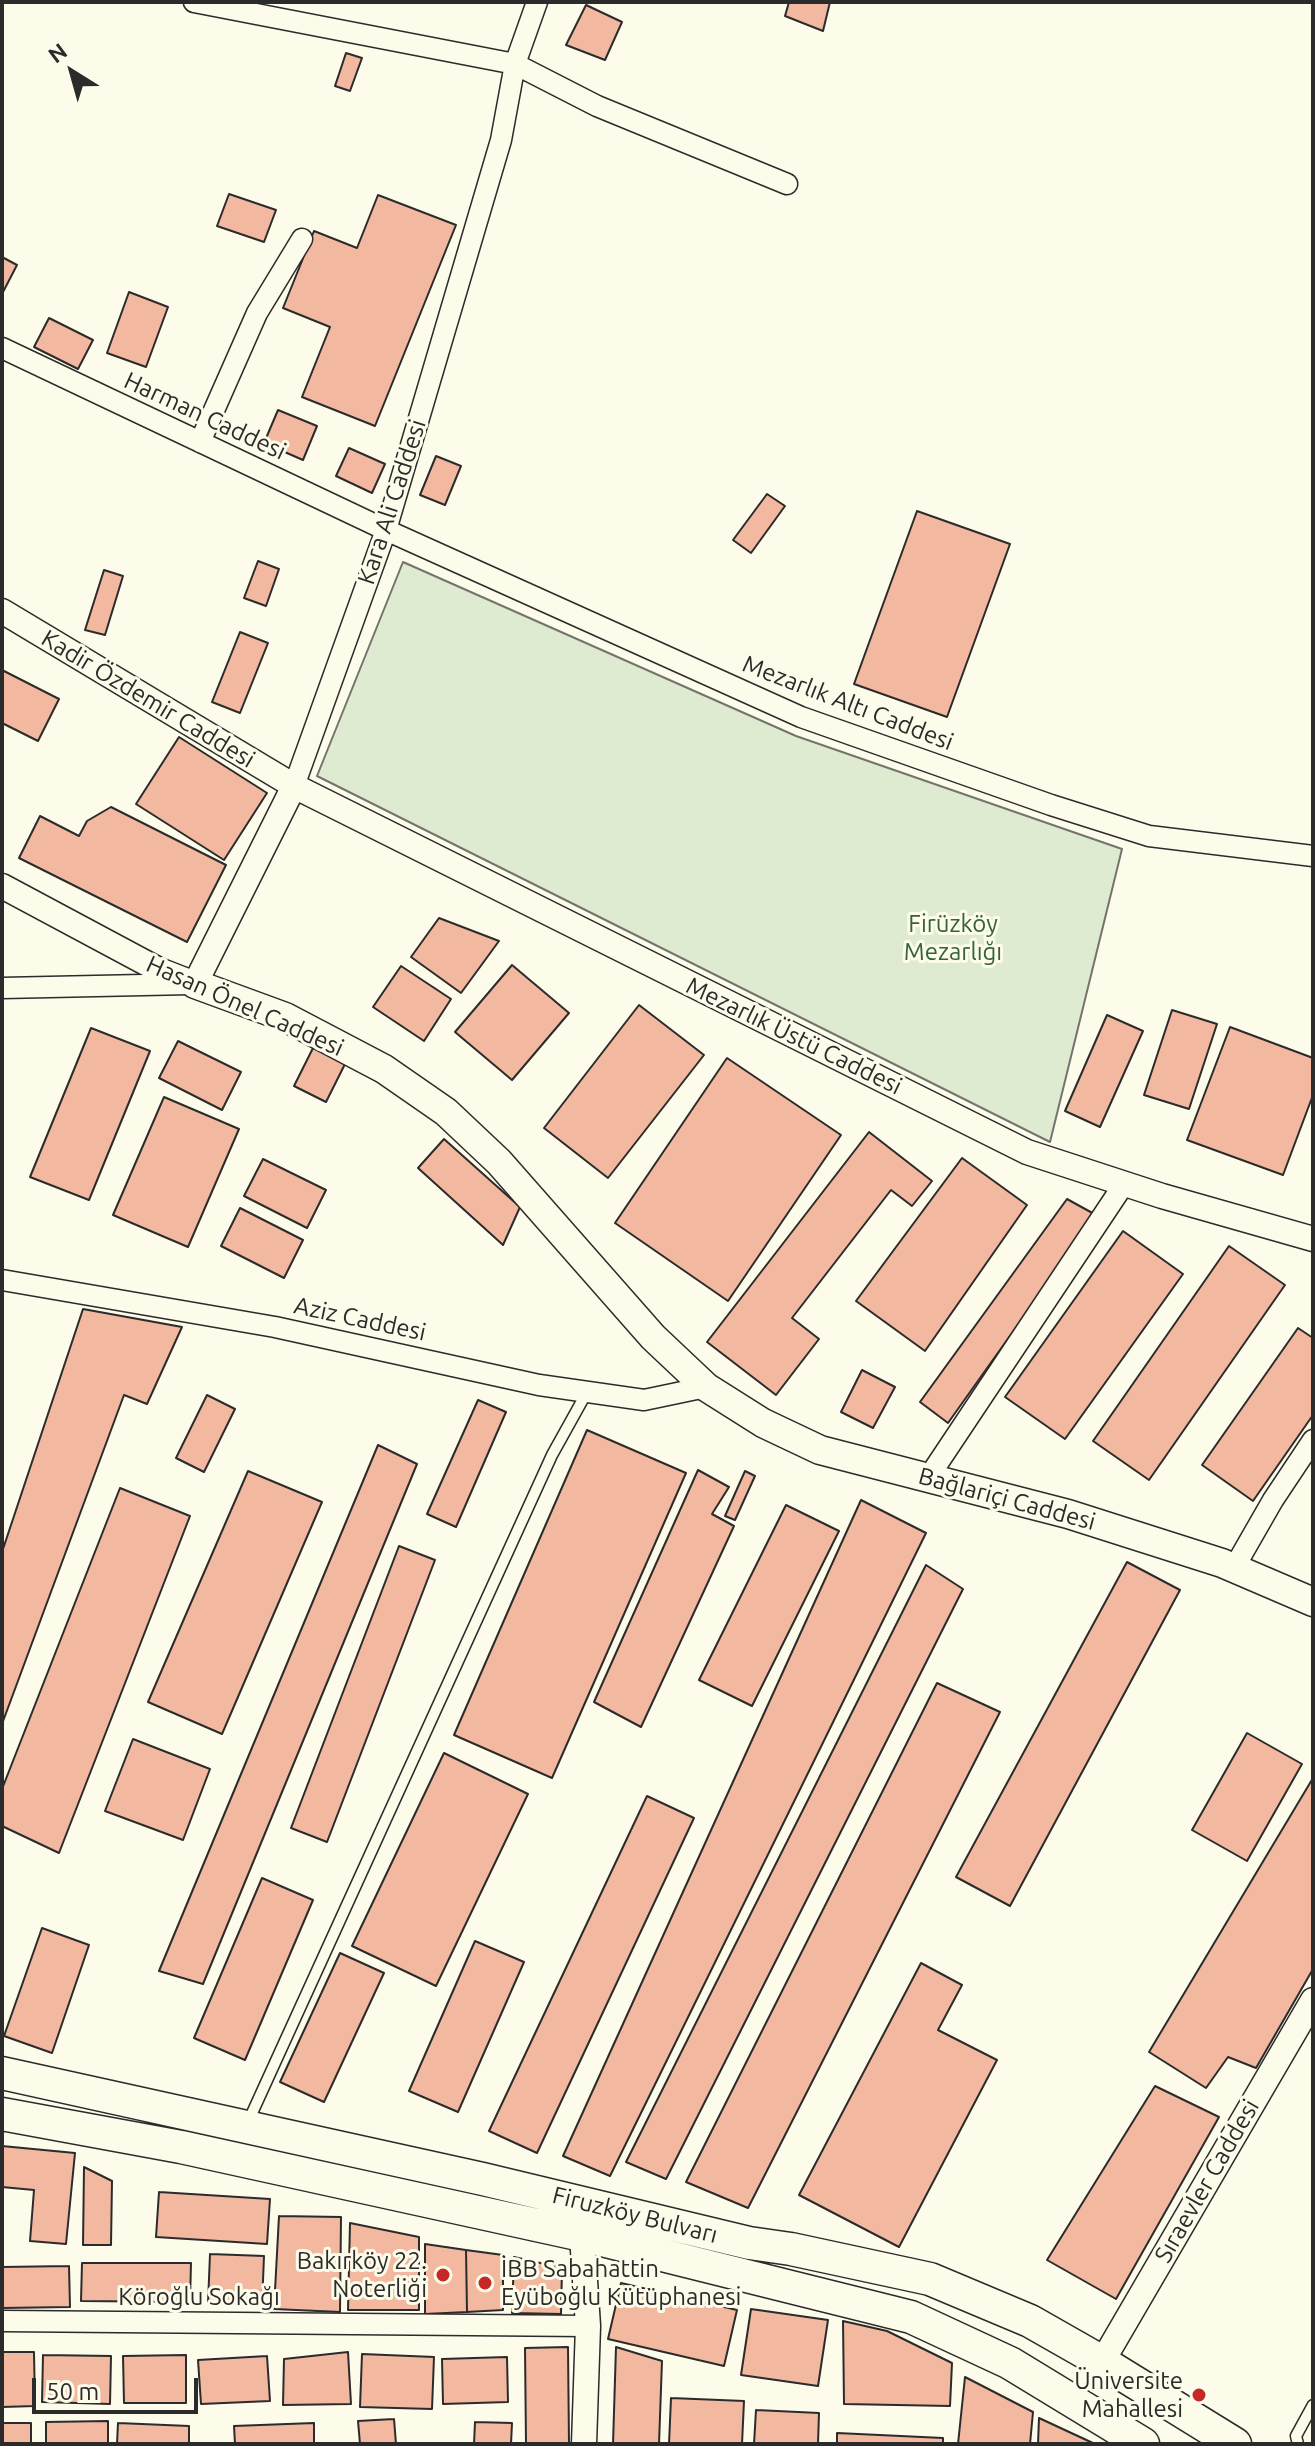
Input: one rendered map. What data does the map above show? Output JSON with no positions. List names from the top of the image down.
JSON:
{
  "streets": {
    "main road": ["Hasan Önel Caddesi", "Bağlariçi Caddesi", "Firuzköy Bulvarı"],
    "street": [
      "Harman Caddesi",
      "Kara Ali Caddesi",
      "Kadir Özdemir Caddesi",
      "Mezarlık Altı Caddesi",
      "Mezarlık Üstü Caddesi",
      "Aziz Caddesi",
      "Sıraevler Caddesi",
      "Köroğlu Sokağı"
    ]
  },
  "crossings": [
    ["Harman Caddesi", "Kara Ali Caddesi"],
    ["Harman Caddesi", "Mezarlık Altı Caddesi"],
    ["Kara Ali Caddesi", "Kadir Özdemir Caddesi"],
    ["Kara Ali Caddesi", "Mezarlık Altı Caddesi"],
    ["Kara Ali Caddesi", "Hasan Önel Caddesi"],
    ["Kara Ali Caddesi", "Mezarlık Üstü Caddesi"],
    ["Kadir Özdemir Caddesi", "Mezarlık Üstü Caddesi"],
    ["Hasan Önel Caddesi", "Aziz Caddesi"],
    ["Hasan Önel Caddesi", "Bağlariçi Caddesi"],
    ["Aziz Caddesi", "Bağlariçi Caddesi"],
    ["Sıraevler Caddesi", "Firuzköy Bulvarı"]
  ],
  "parks": ["Firüzköy Mezarlığı"],
  "places": ["Bakırköy 22. Noterliği", "İBB Sabahattin Eyüboğlu Kütüphanesi", "Üniversite Mahallesi"],
  "scale_bar": "50 m",
  "north": "top left"
}
